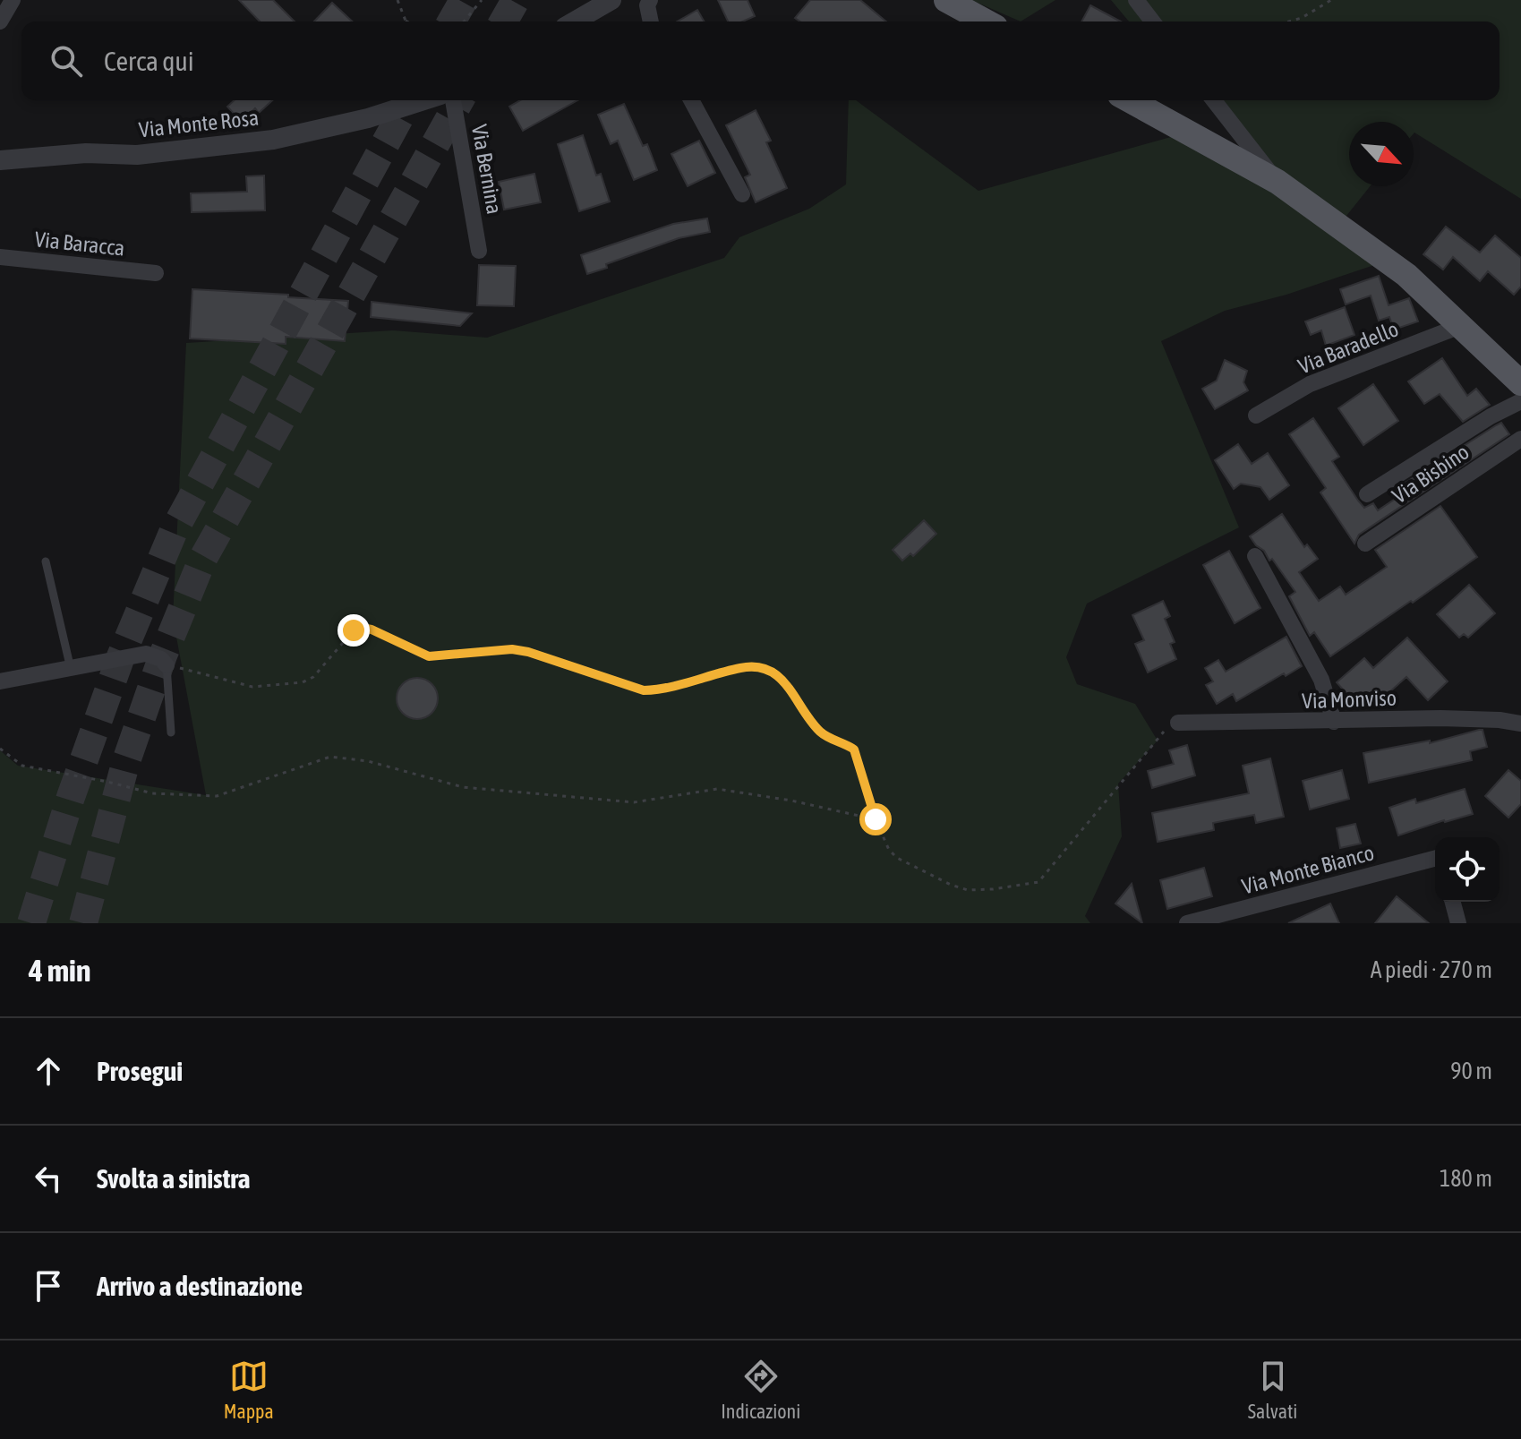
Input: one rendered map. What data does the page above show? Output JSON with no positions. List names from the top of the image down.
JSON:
{
  "streets": {
    "street": [
      "Via Monte Rosa",
      "Via Bernina",
      "Via Baracca",
      "Via Baradello",
      "Via Bisbino",
      "Via Monviso",
      "Via Monte Bianco"
    ]
  },
  "north": "bottom right",
  "page": {
    "search": "Cerca qui",
    "heading": ["4 min", "A piedi · 270 m"],
    "list": [
      ["Prosegui", "90 m"],
      ["Svolta a sinistra", "180 m"],
      "Arrivo a destinazione"
    ],
    "nav": ["Mappa", "Indicazioni", "Salvati"]
  }
}
